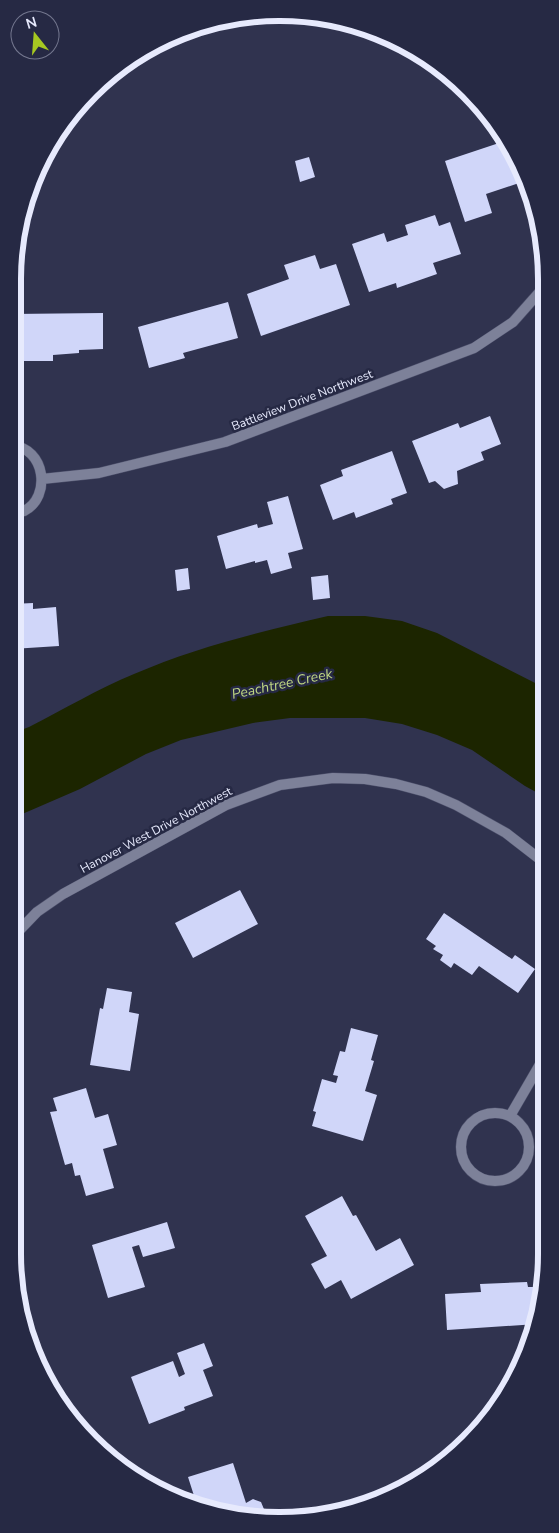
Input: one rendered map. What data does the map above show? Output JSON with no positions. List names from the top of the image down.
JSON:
{
  "streets": {
    "street": ["Battleview Drive Northwest", "Hanover West Drive Northwest"]
  },
  "water": ["Peachtree Creek"],
  "north": "top"
}
